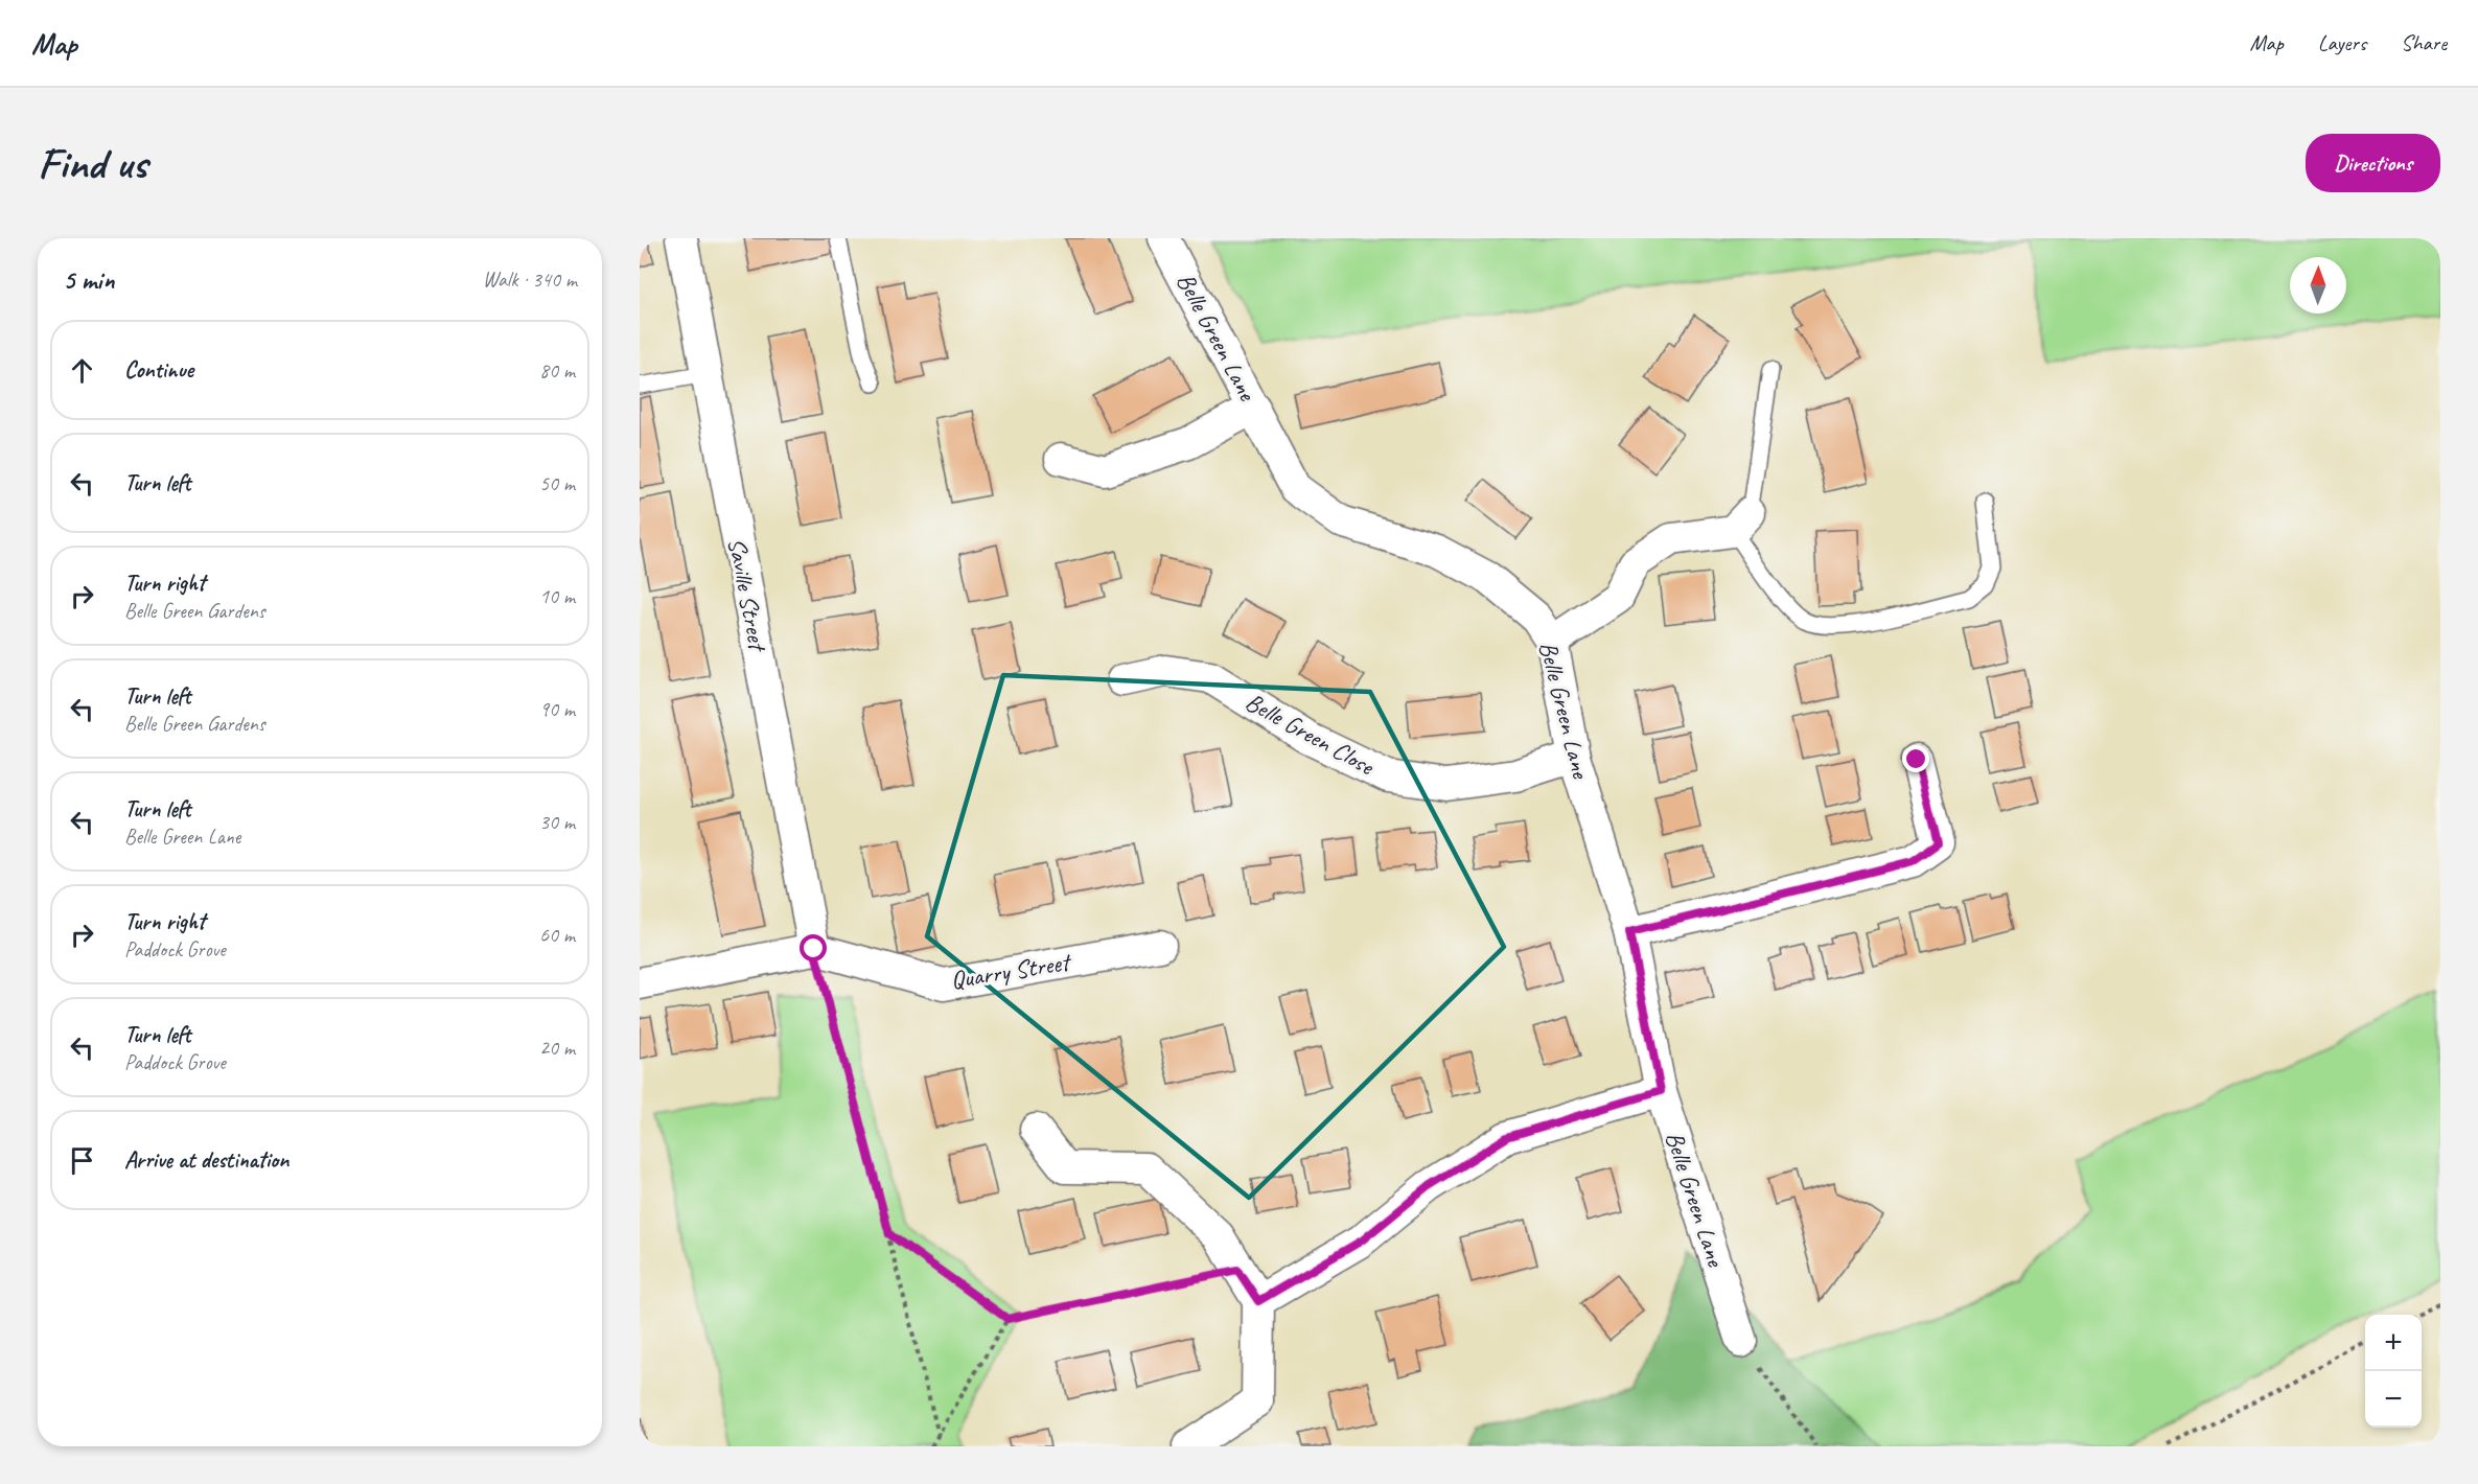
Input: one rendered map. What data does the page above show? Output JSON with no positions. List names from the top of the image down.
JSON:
{
  "streets": {
    "street": [
      "Belle Green Lane",
      "Saville Street",
      "Belle Green Close",
      "Quarry Street"
    ]
  },
  "crossings": [
    ["Belle Green Lane", "Belle Green Close"],
    ["Saville Street", "Quarry Street"]
  ],
  "north": "top",
  "page": {
    "header": "Map",
    "nav": ["Map", "Layers", "Share"],
    "buttons": "Directions",
    "title": "Find us",
    "heading": ["5 min", "Walk · 340 m"],
    "list": [
      ["Continue", "80 m"],
      ["Turn left", "50 m"],
      ["Turn right", "Belle Green Gardens", "10 m"],
      ["Turn left", "Belle Green Gardens", "90 m"],
      ["Turn left", "Belle Green Lane", "30 m"],
      ["Turn right", "Paddock Grove", "60 m"],
      ["Turn left", "Paddock Grove", "20 m"],
      "Arrive at destination"
    ],
    "map_buttons": ["+", "−"]
  }
}
